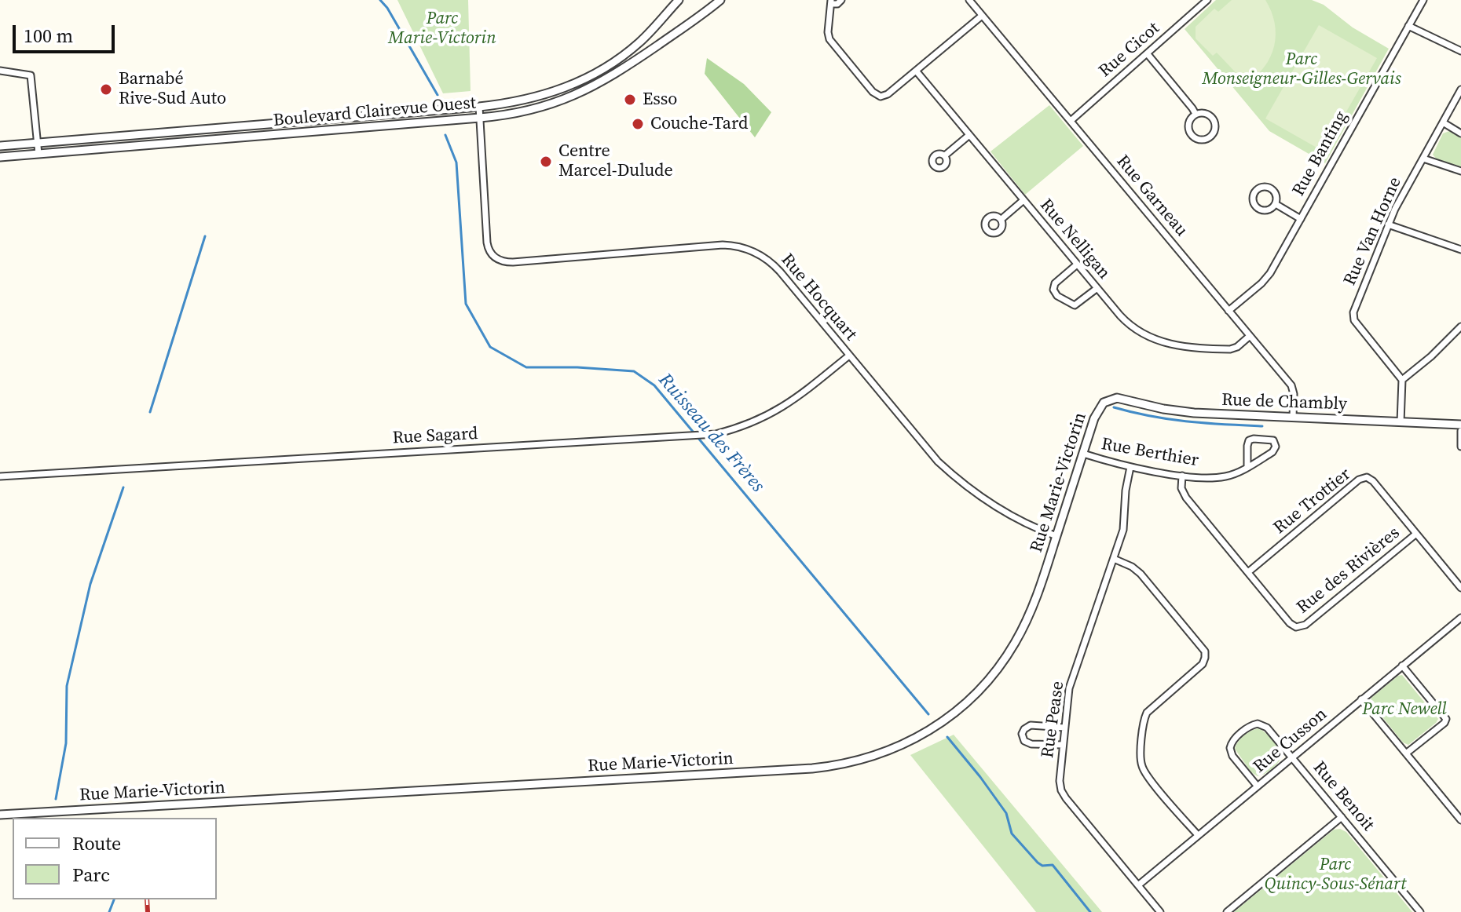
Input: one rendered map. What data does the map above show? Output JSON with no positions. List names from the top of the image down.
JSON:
{
  "streets": {
    "street": [
      "Rue Cicot",
      "Boulevard Clairevue Ouest",
      "Rue Banting",
      "Rue Garneau",
      "Rue Van Horne",
      "Rue Nelligan",
      "Rue Hocquart",
      "Rue de Chambly",
      "Rue Sagard",
      "Rue Berthier",
      "Rue Marie-Victorin",
      "Rue Trottier",
      "Rue des Rivières",
      "Rue Pease",
      "Rue Cusson",
      "Rue Benoit"
    ]
  },
  "crossings": [
    ["Rue Cicot", "Rue Garneau"],
    ["Boulevard Clairevue Ouest", "Rue Hocquart"],
    ["Rue Banting", "Rue Garneau"],
    ["Rue Garneau", "Rue Nelligan"],
    ["Rue Garneau", "Rue de Chambly"],
    ["Rue Hocquart", "Rue Sagard"],
    ["Rue Hocquart", "Rue Marie-Victorin"],
    ["Rue de Chambly", "Rue Marie-Victorin"],
    ["Rue Berthier", "Rue Marie-Victorin"],
    ["Rue Berthier", "Rue Pease"],
    ["Rue Trottier", "Rue des Rivières"],
    ["Rue Pease", "Rue Cusson"],
    ["Rue Cusson", "Rue Benoit"]
  ],
  "water": ["Ruisseau des Frères"],
  "parks": [
    "Parc Marie-Victorin",
    "Parc Monseigneur-Gilles-Gervais",
    "Parc Newell",
    "Parc Quincy-Sous-Sénart"
  ],
  "places": [
    "Barnabé Rive-Sud Auto",
    "Esso",
    "Couche-Tard",
    "Centre Marcel-Dulude"
  ],
  "legend": ["Route", "Parc"],
  "scale_bar": "100 m"
}
